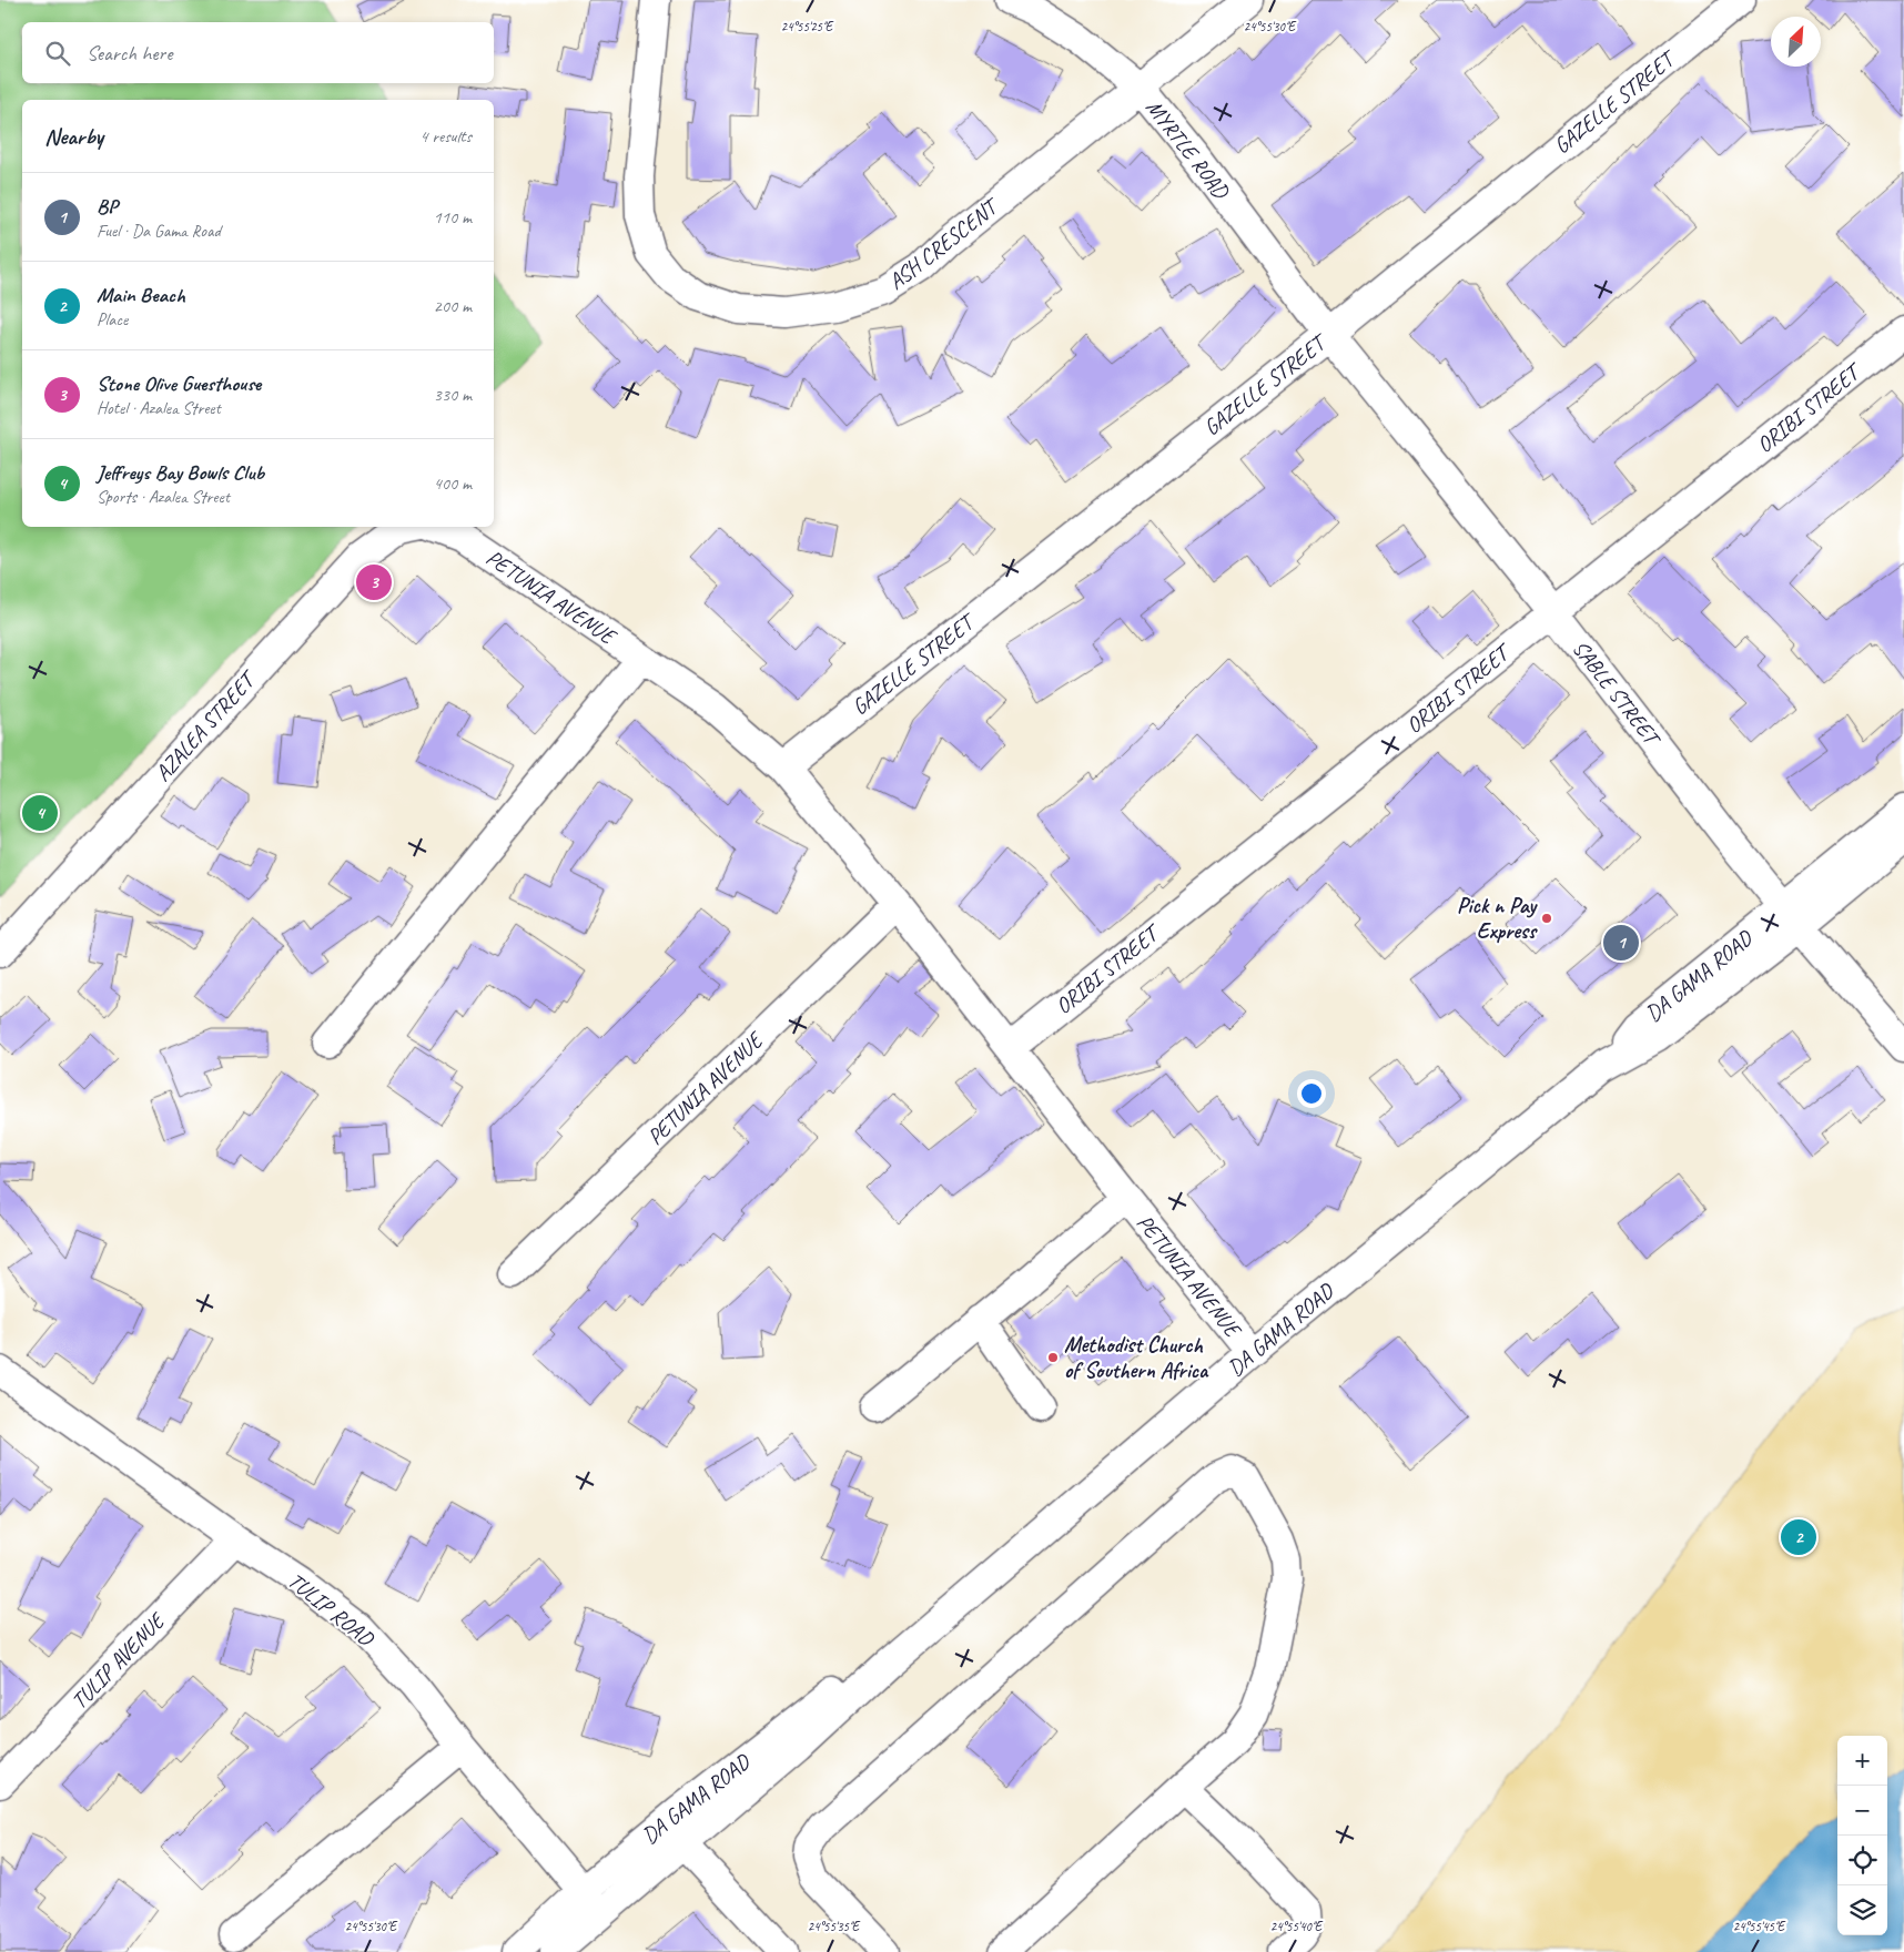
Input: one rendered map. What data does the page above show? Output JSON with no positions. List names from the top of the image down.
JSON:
{
  "streets": {
    "street": [
      "GAZELLE STREET",
      "MYRTLE ROAD",
      "ASH CRESCENT",
      "ORIBI STREET",
      "PETUNIA AVENUE",
      "SABLE STREET",
      "AZALEA STREET",
      "DA GAMA ROAD",
      "TULIP ROAD",
      "TULIP AVENUE"
    ]
  },
  "crossings": [
    ["GAZELLE STREET", "MYRTLE ROAD"],
    ["GAZELLE STREET", "PETUNIA AVENUE"],
    ["GAZELLE STREET", "SABLE STREET"],
    ["MYRTLE ROAD", "ASH CRESCENT"],
    ["MYRTLE ROAD", "SABLE STREET"],
    ["ORIBI STREET", "PETUNIA AVENUE"],
    ["ORIBI STREET", "SABLE STREET"],
    ["PETUNIA AVENUE", "DA GAMA ROAD"],
    ["SABLE STREET", "DA GAMA ROAD"],
    ["DA GAMA ROAD", "TULIP ROAD"],
    ["TULIP ROAD", "TULIP AVENUE"]
  ],
  "places": ["Pick n Pay Express", "Methodist Church of Southern Africa"],
  "north": "top right",
  "page": {
    "search": "Search here",
    "heading": ["Nearby", "4 results"],
    "list": [
      {
        "mark": "1",
        "name": "BP",
        "note": "Fuel · Da Gama Road",
        "value": "110 m"
      },
      {
        "mark": "2",
        "name": "Main Beach",
        "note": "Place",
        "value": "200 m"
      },
      {
        "mark": "3",
        "name": "Stone Olive Guesthouse",
        "note": "Hotel · Azalea Street",
        "value": "330 m"
      },
      {
        "mark": "4",
        "name": "Jeffreys Bay Bowls Club",
        "note": "Sports · Azalea Street",
        "value": "400 m"
      }
    ],
    "pins": [
      "3",
      "4",
      "1",
      "2"
    ],
    "map_buttons": ["+", "−"]
  },
  "coordinates": [
    "24°55'25\"E",
    "24°55'30\"E",
    "24°55'35\"E",
    "24°55'40\"E",
    "24°55'45\"E"
  ]
}
